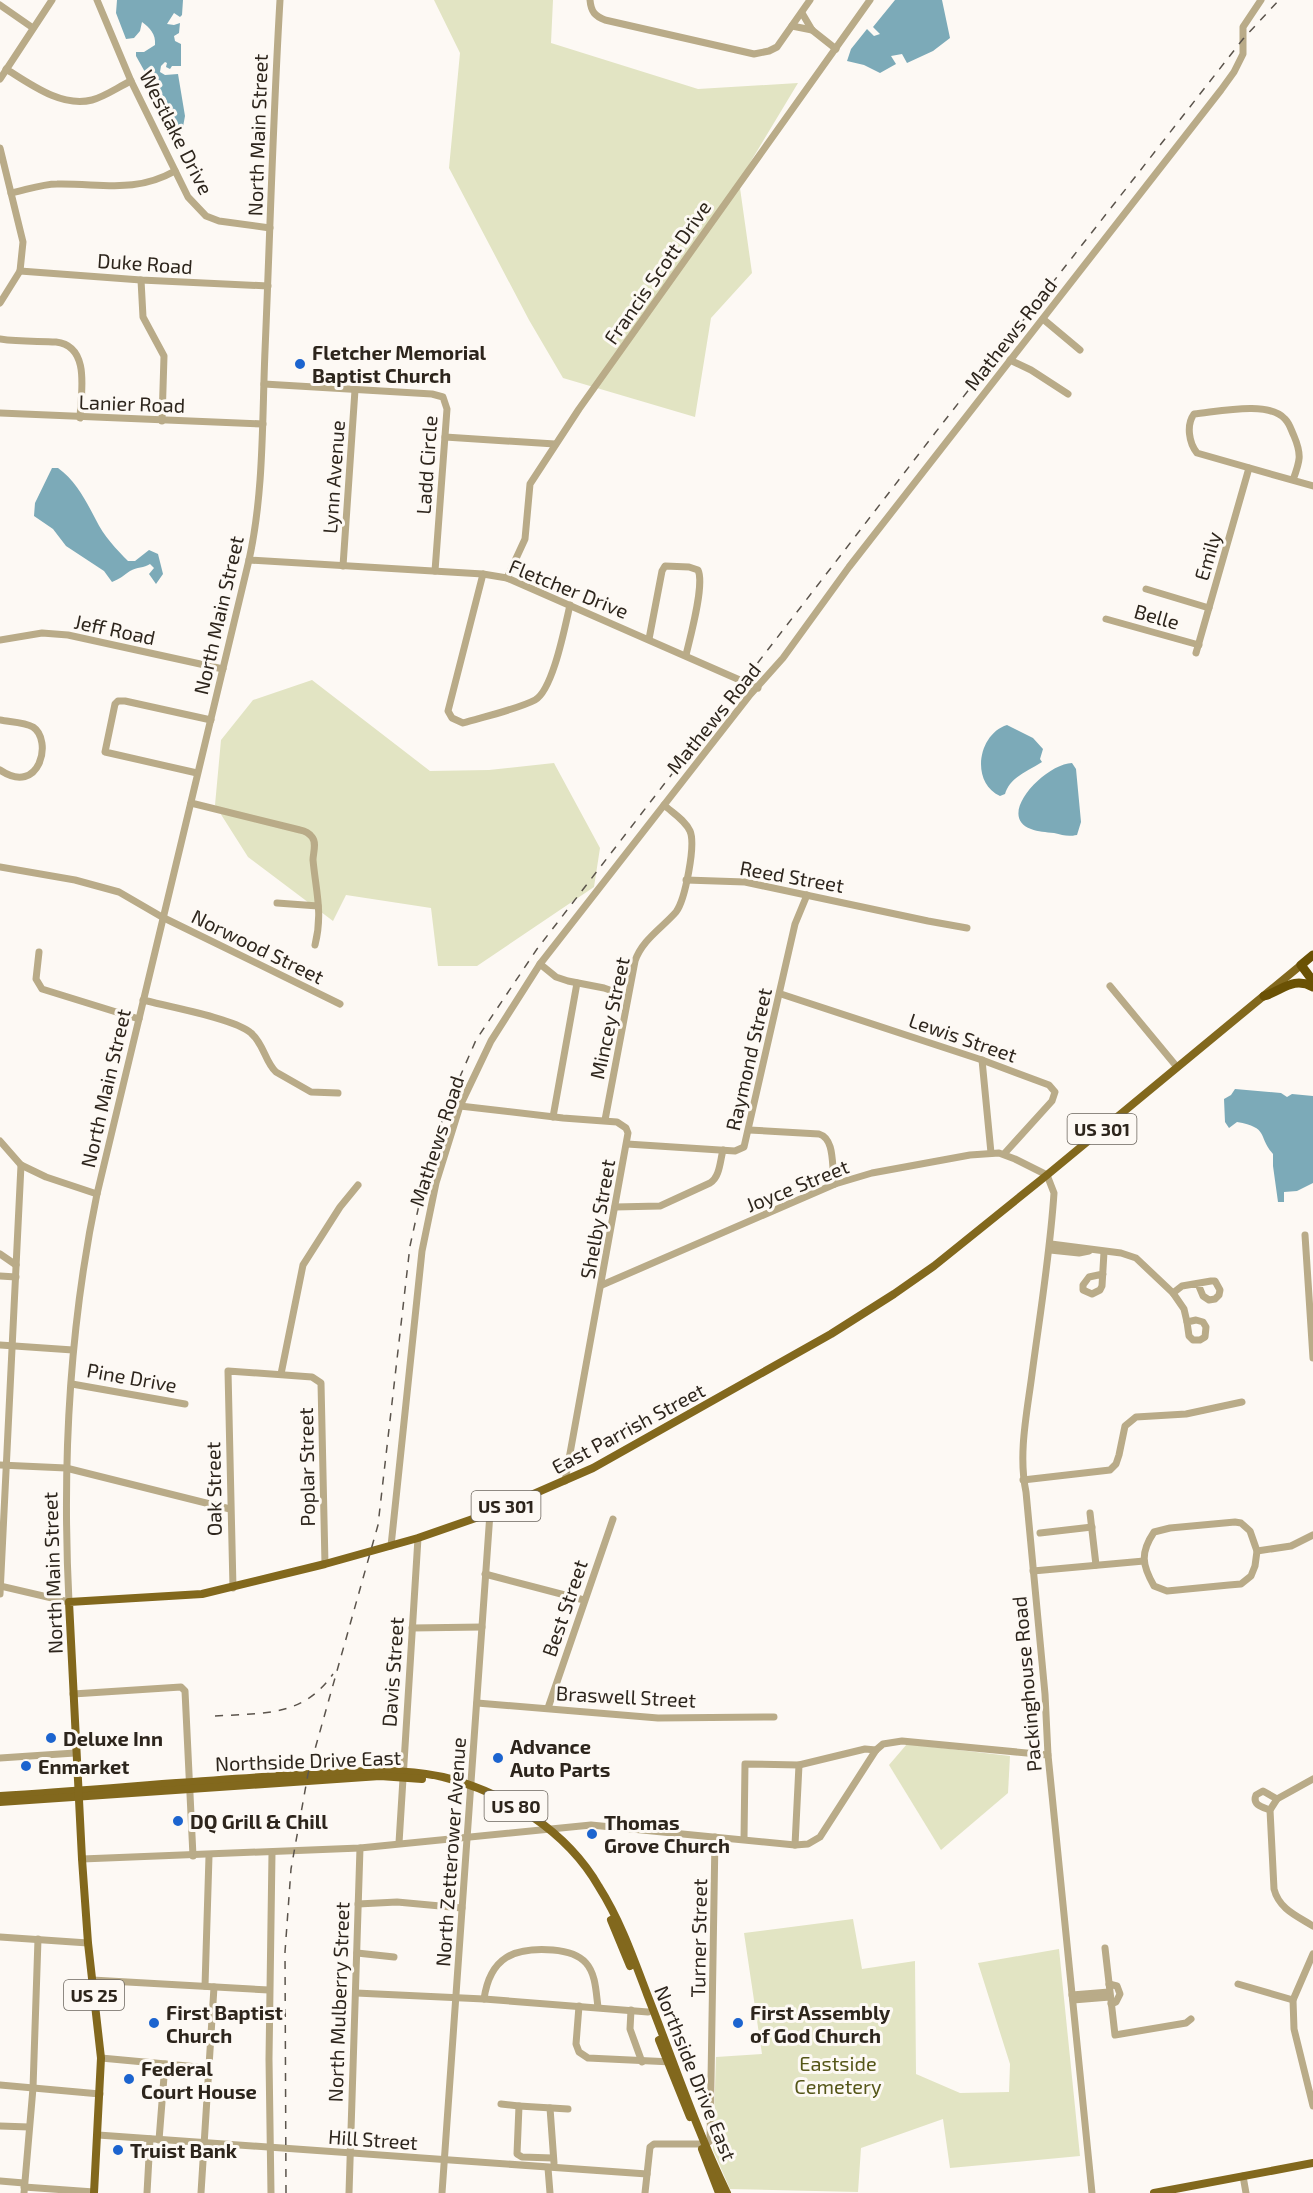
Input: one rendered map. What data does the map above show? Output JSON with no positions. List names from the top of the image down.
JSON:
{
  "streets": {
    "highway": ["US 301"],
    "main road": [
      "North Main Street",
      "East Parrish Street",
      "Northside Drive East",
      "US 80",
      "US 25"
    ],
    "street": [
      "Westlake Drive",
      "Duke Road",
      "Francis Scott Drive",
      "Mathews Road",
      "Lanier Road",
      "Ladd Circle",
      "Lynn Avenue",
      "Emily",
      "Fletcher Drive",
      "Belle",
      "Jeff Road",
      "Reed Street",
      "Norwood Street",
      "Mincey Street",
      "Lewis Street",
      "Raymond Street",
      "Joyce Street",
      "Shelby Street",
      "Pine Drive",
      "Poplar Street",
      "Oak Street",
      "Best Street",
      "Davis Street",
      "Packinghouse Road",
      "Braswell Street",
      "North Zetterower Avenue",
      "Turner Street",
      "North Mulberry Street",
      "Hill Street"
    ]
  },
  "crossings": [
    ["Westlake Drive", "North Main Street"],
    ["North Main Street", "Duke Road"],
    ["North Main Street", "Lanier Road"],
    ["North Main Street", "Ladd Circle"],
    ["North Main Street", "Fletcher Drive"],
    ["North Main Street", "Jeff Road"],
    ["North Main Street", "Norwood Street"],
    ["North Main Street", "Pine Drive"],
    ["North Main Street", "East Parrish Street"],
    ["North Main Street", "Northside Drive East"],
    ["North Main Street", "Hill Street"],
    ["Francis Scott Drive", "Fletcher Drive"],
    ["Mathews Road", "Fletcher Drive"],
    ["Mathews Road", "Mincey Street"],
    ["Mathews Road", "Shelby Street"],
    ["Mathews Road", "East Parrish Street"],
    ["Ladd Circle", "Lynn Avenue"],
    ["Ladd Circle", "Fletcher Drive"],
    ["Lynn Avenue", "Fletcher Drive"],
    ["Emily", "Belle"],
    ["Reed Street", "Mincey Street"],
    ["Reed Street", "Raymond Street"],
    ["Mincey Street", "Shelby Street"],
    ["Lewis Street", "Raymond Street"],
    ["Lewis Street", "Joyce Street"],
    ["Raymond Street", "Shelby Street"],
    ["US 301", "Joyce Street"],
    ["US 301", "East Parrish Street"],
    ["US 301", "Packinghouse Road"],
    ["Joyce Street", "Shelby Street"],
    ["Joyce Street", "East Parrish Street"],
    ["Joyce Street", "Packinghouse Road"],
    ["Shelby Street", "East Parrish Street"],
    ["East Parrish Street", "Poplar Street"],
    ["East Parrish Street", "Oak Street"],
    ["East Parrish Street", "Davis Street"],
    ["East Parrish Street", "Packinghouse Road"],
    ["East Parrish Street", "North Zetterower Avenue"],
    ["Poplar Street", "Oak Street"],
    ["Best Street", "Braswell Street"],
    ["Davis Street", "Northside Drive East"],
    ["Braswell Street", "North Zetterower Avenue"],
    ["Northside Drive East", "North Zetterower Avenue"],
    ["Northside Drive East", "Turner Street"],
    ["North Zetterower Avenue", "Hill Street"],
    ["North Mulberry Street", "Hill Street"]
  ],
  "parks": ["Eastside Cemetery"],
  "places": [
    "Fletcher Memorial Baptist Church",
    "Deluxe Inn",
    "Advance Auto Parts",
    "Enmarket",
    "DQ Grill & Chill",
    "Thomas Grove Church",
    "First Baptist Church",
    "First Assembly of God Church",
    "Federal Court House",
    "Truist Bank"
  ]
}
